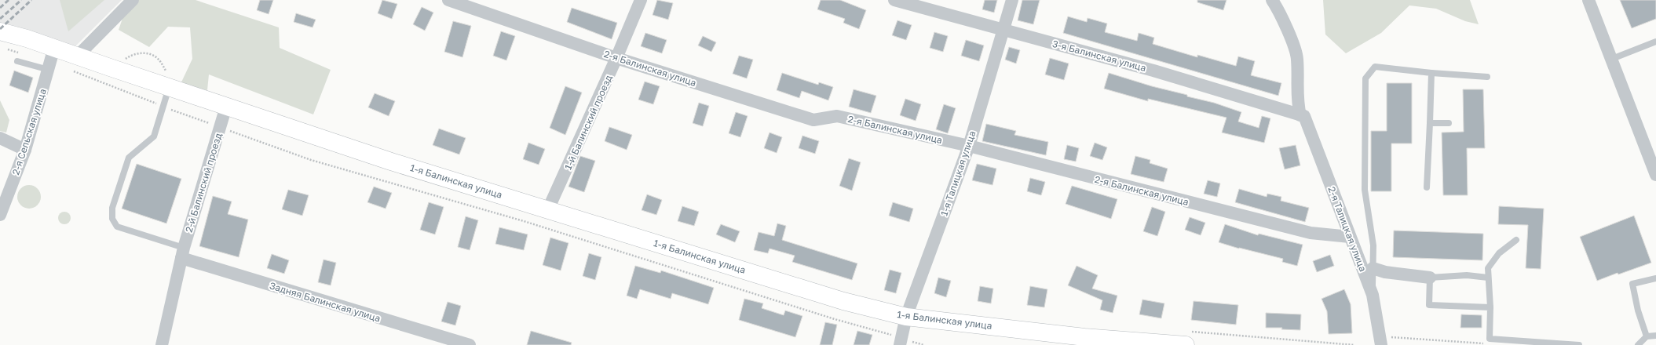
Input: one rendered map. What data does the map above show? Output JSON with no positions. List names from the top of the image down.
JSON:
{
  "streets": {
    "main road": ["1-я Балинская улица"],
    "street": [
      "3-я Балинская улица",
      "2-я Балинская улица",
      "1-й Балинский проезд",
      "2-я Сельская улица",
      "1-я Талицкая улица",
      "2-й Балинский проезд",
      "2-я Талицкая улица",
      "Задняя Балинская улица"
    ]
  },
  "crossings": [
    ["3-я Балинская улица", "1-я Талицкая улица"],
    ["3-я Балинская улица", "2-я Талицкая улица"],
    ["2-я Балинская улица", "1-й Балинский проезд"],
    ["2-я Балинская улица", "1-я Талицкая улица"],
    ["2-я Балинская улица", "2-я Талицкая улица"],
    ["1-й Балинский проезд", "1-я Балинская улица"],
    ["2-я Сельская улица", "1-я Балинская улица"],
    ["1-я Талицкая улица", "1-я Балинская улица"],
    ["1-я Балинская улица", "2-й Балинский проезд"],
    ["2-й Балинский проезд", "Задняя Балинская улица"]
  ]
}
